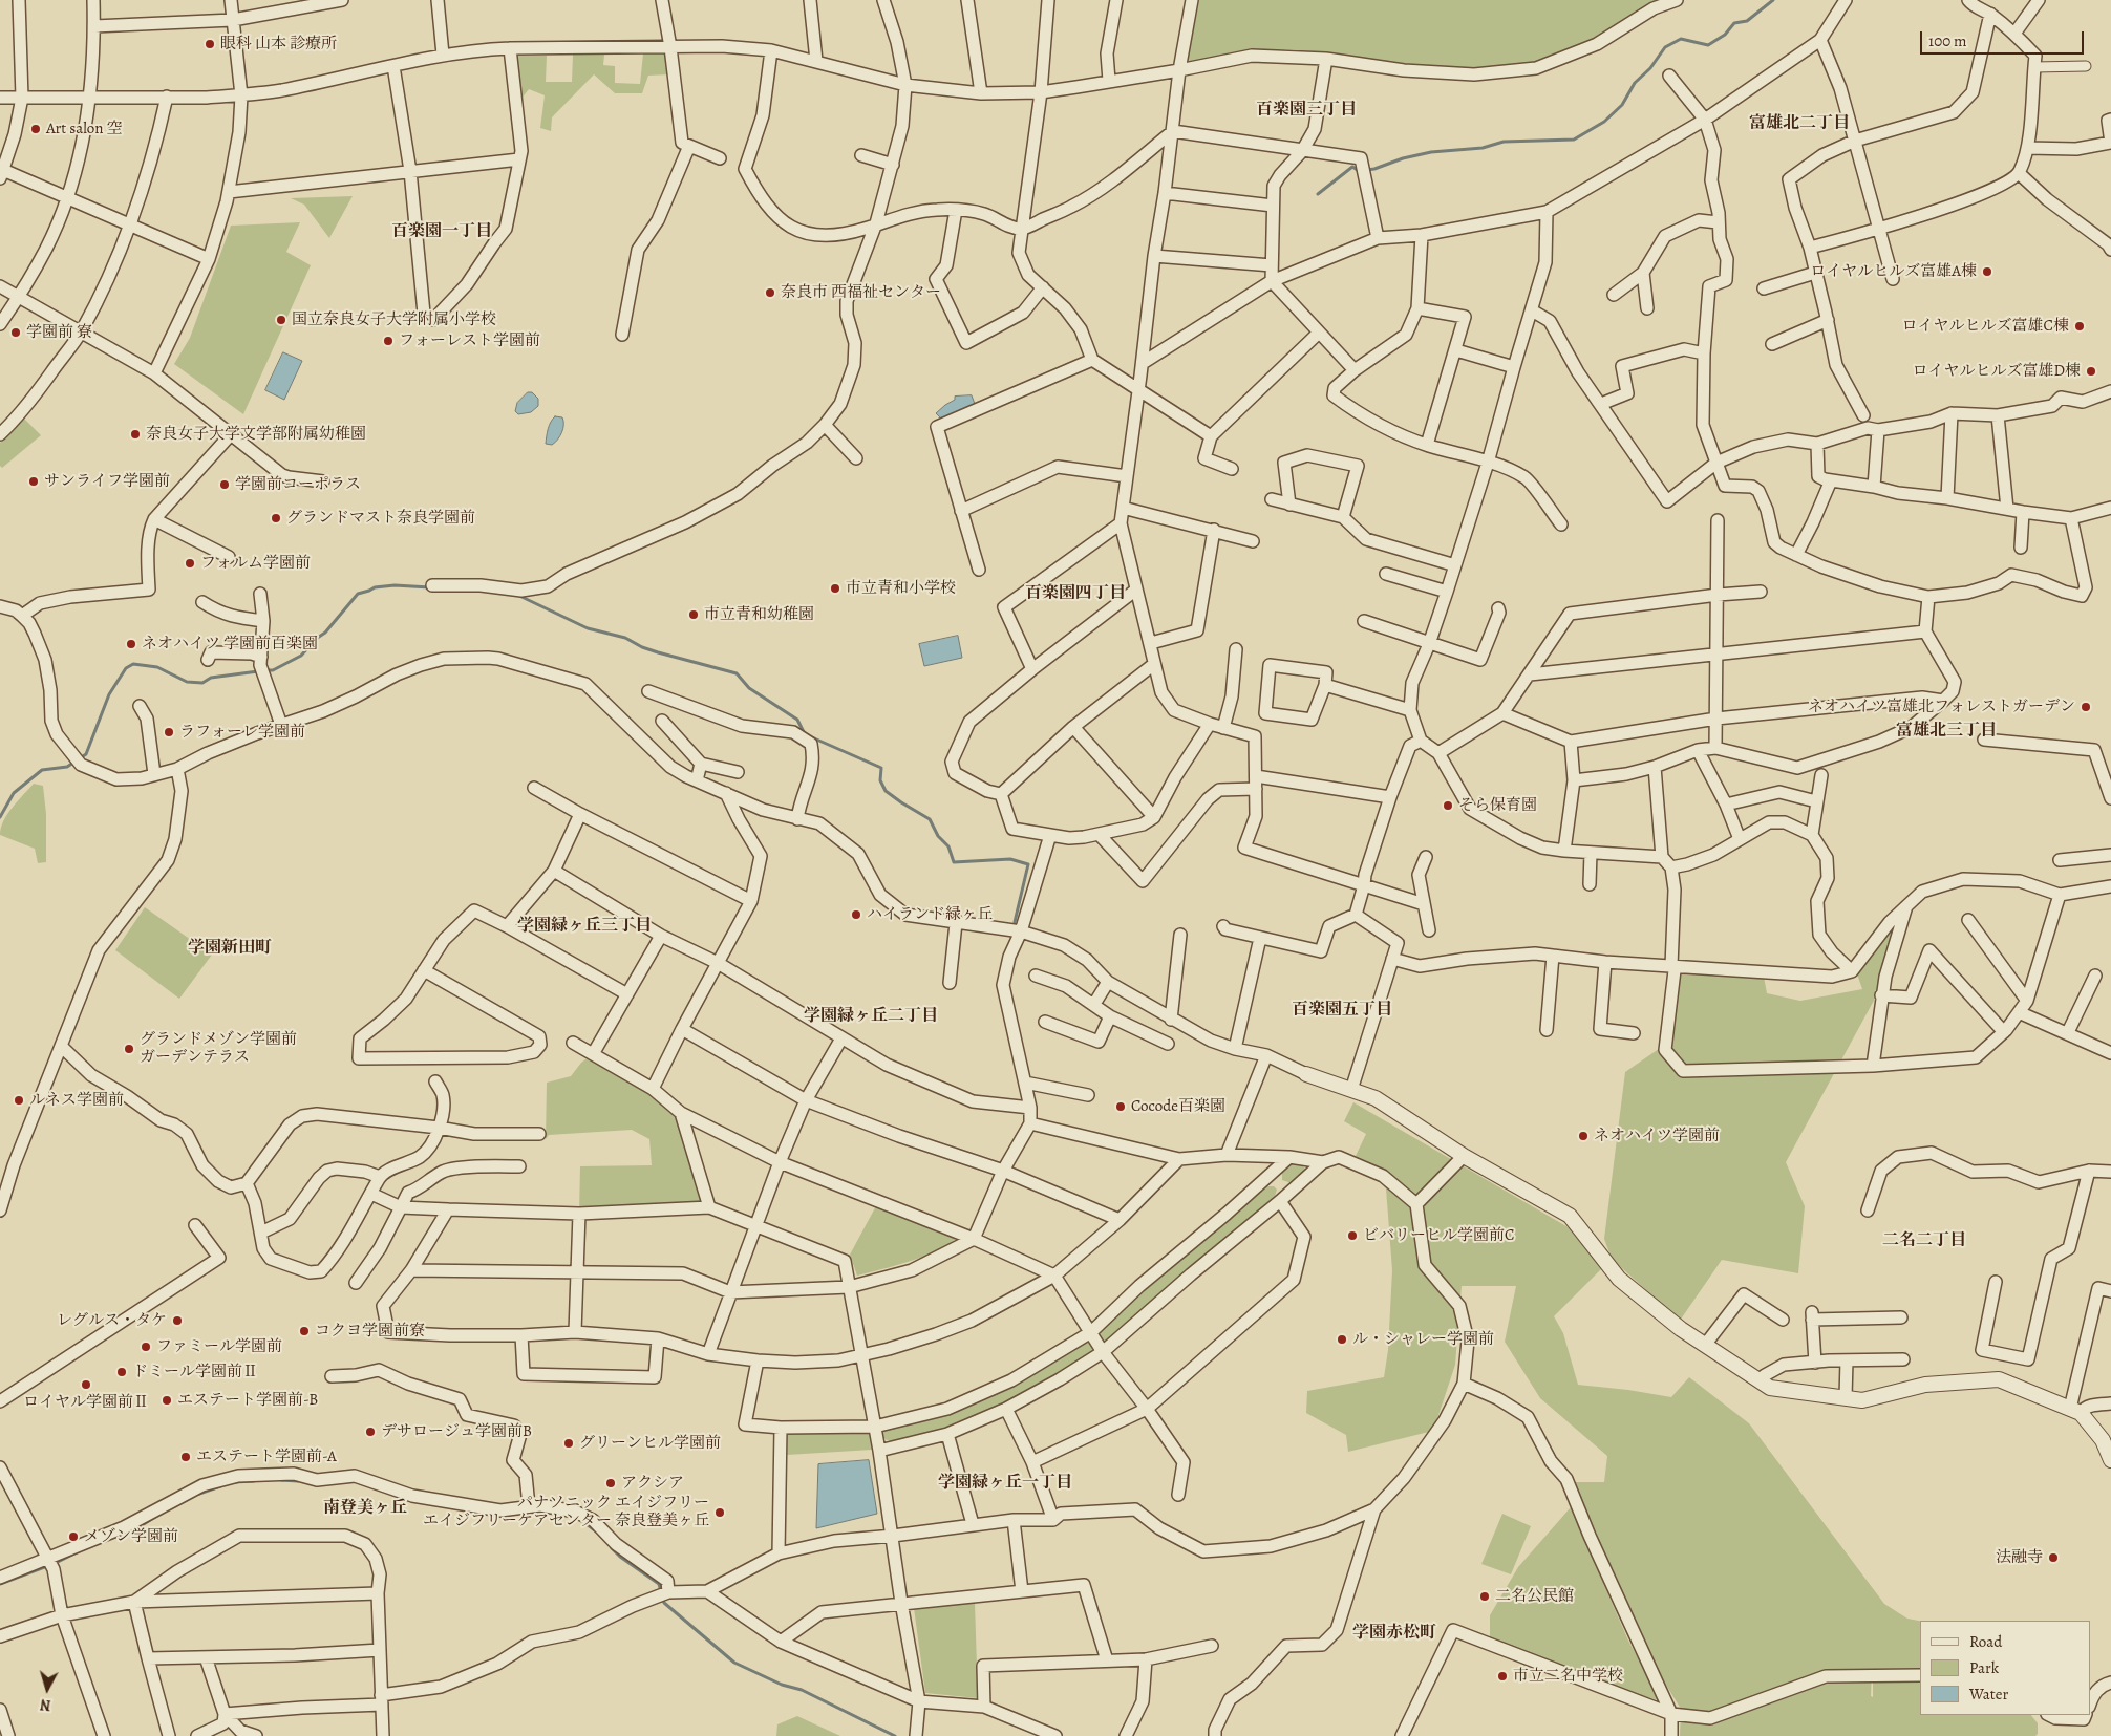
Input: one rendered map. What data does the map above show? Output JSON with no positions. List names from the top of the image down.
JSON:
{
  "districts": [
    "百楽園三丁目",
    "富雄北二丁目",
    "百楽園一丁目",
    "百楽園四丁目",
    "富雄北三丁目",
    "学園緑ヶ丘三丁目",
    "学園新田町",
    "百楽園五丁目",
    "学園緑ヶ丘二丁目",
    "二名二丁目",
    "学園緑ヶ丘一丁目",
    "南登美ヶ丘",
    "学園赤松町"
  ],
  "places": [
    "眼科 山本 診療所",
    "Art salon 空",
    "ロイヤルヒルズ富雄A棟",
    "奈良市 西福祉センター",
    "国立奈良女子大学附属小学校",
    "ロイヤルヒルズ富雄C棟",
    "学園前 寮",
    "フォーレスト学園前",
    "ロイヤルヒルズ富雄D棟",
    "奈良女子大学文学部附属幼稚園",
    "サンライフ学園前",
    "学園前コーポラス",
    "グランドマスト奈良学園前",
    "フォルム学園前",
    "市立青和小学校",
    "市立青和幼稚園",
    "ネオハイツ 学園前百楽園",
    "ネオハイツ富雄北フォレストガーデン",
    "ラフォーレ学園前",
    "そら保育園",
    "ハイランド緑ヶ丘",
    "グランドメゾン学園前 ガーデンテラス",
    "ルネス学園前",
    "Cocode百楽園",
    "ネオハイツ学園前",
    "ビバリーヒル学園前C",
    "レグルス・タケ",
    "コクヨ学園前寮",
    "ル・シャレー学園前",
    "ファミール学園前",
    "ドミール学園前Ⅱ",
    "ロイヤル学園前Ⅱ",
    "エステート学園前-B",
    "デサロージュ学園前B",
    "グリーンヒル学園前",
    "エステート学園前-A",
    "アクシア",
    "パナソニック エイジフリー エイジフリーケアセンター 奈良登美ヶ丘",
    "メゾン学園前",
    "法融寺",
    "二名公民館",
    "市立二名中学校"
  ],
  "legend": ["Road", "Park", "Water"],
  "scale_bar": "100 m",
  "north": "bottom"
}
